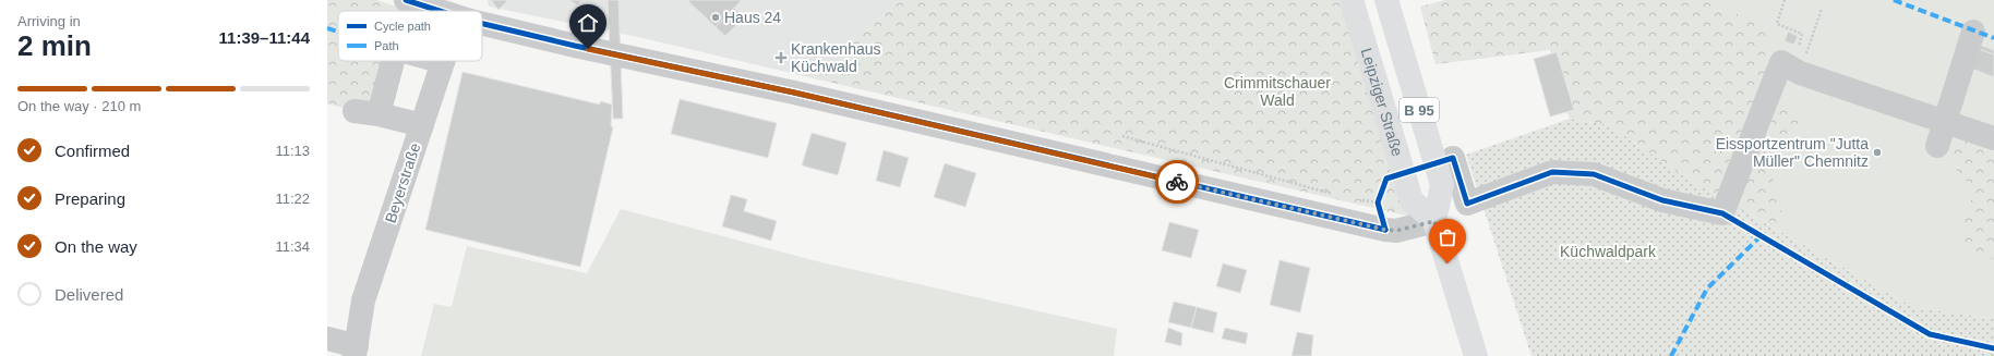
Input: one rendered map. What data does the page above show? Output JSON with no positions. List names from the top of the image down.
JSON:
{
  "streets": {
    "main road": ["Leipziger Straße", "B 95"],
    "street": ["Beyerstraße"]
  },
  "crossings": [
    ["Leipziger Straße", "B 95"]
  ],
  "parks": ["Crimmitschauer Wald", "Küchwaldpark"],
  "places": {
    "other": ["Haus 24", "Eissportzentrum \"Jutta Müller\" Chemnitz"],
    "health": ["Krankenhaus Küchwald"]
  },
  "legend": ["Cycle path", "Path"],
  "page": {
    "heading": ["2 min", "Arriving in", "11:39–11:44"],
    "bar": "On the way · 210 m",
    "list": [
      ["Confirmed", "11:13"],
      ["Preparing", "11:22"],
      ["On the way", "11:34"],
      "Delivered"
    ]
  }
}
